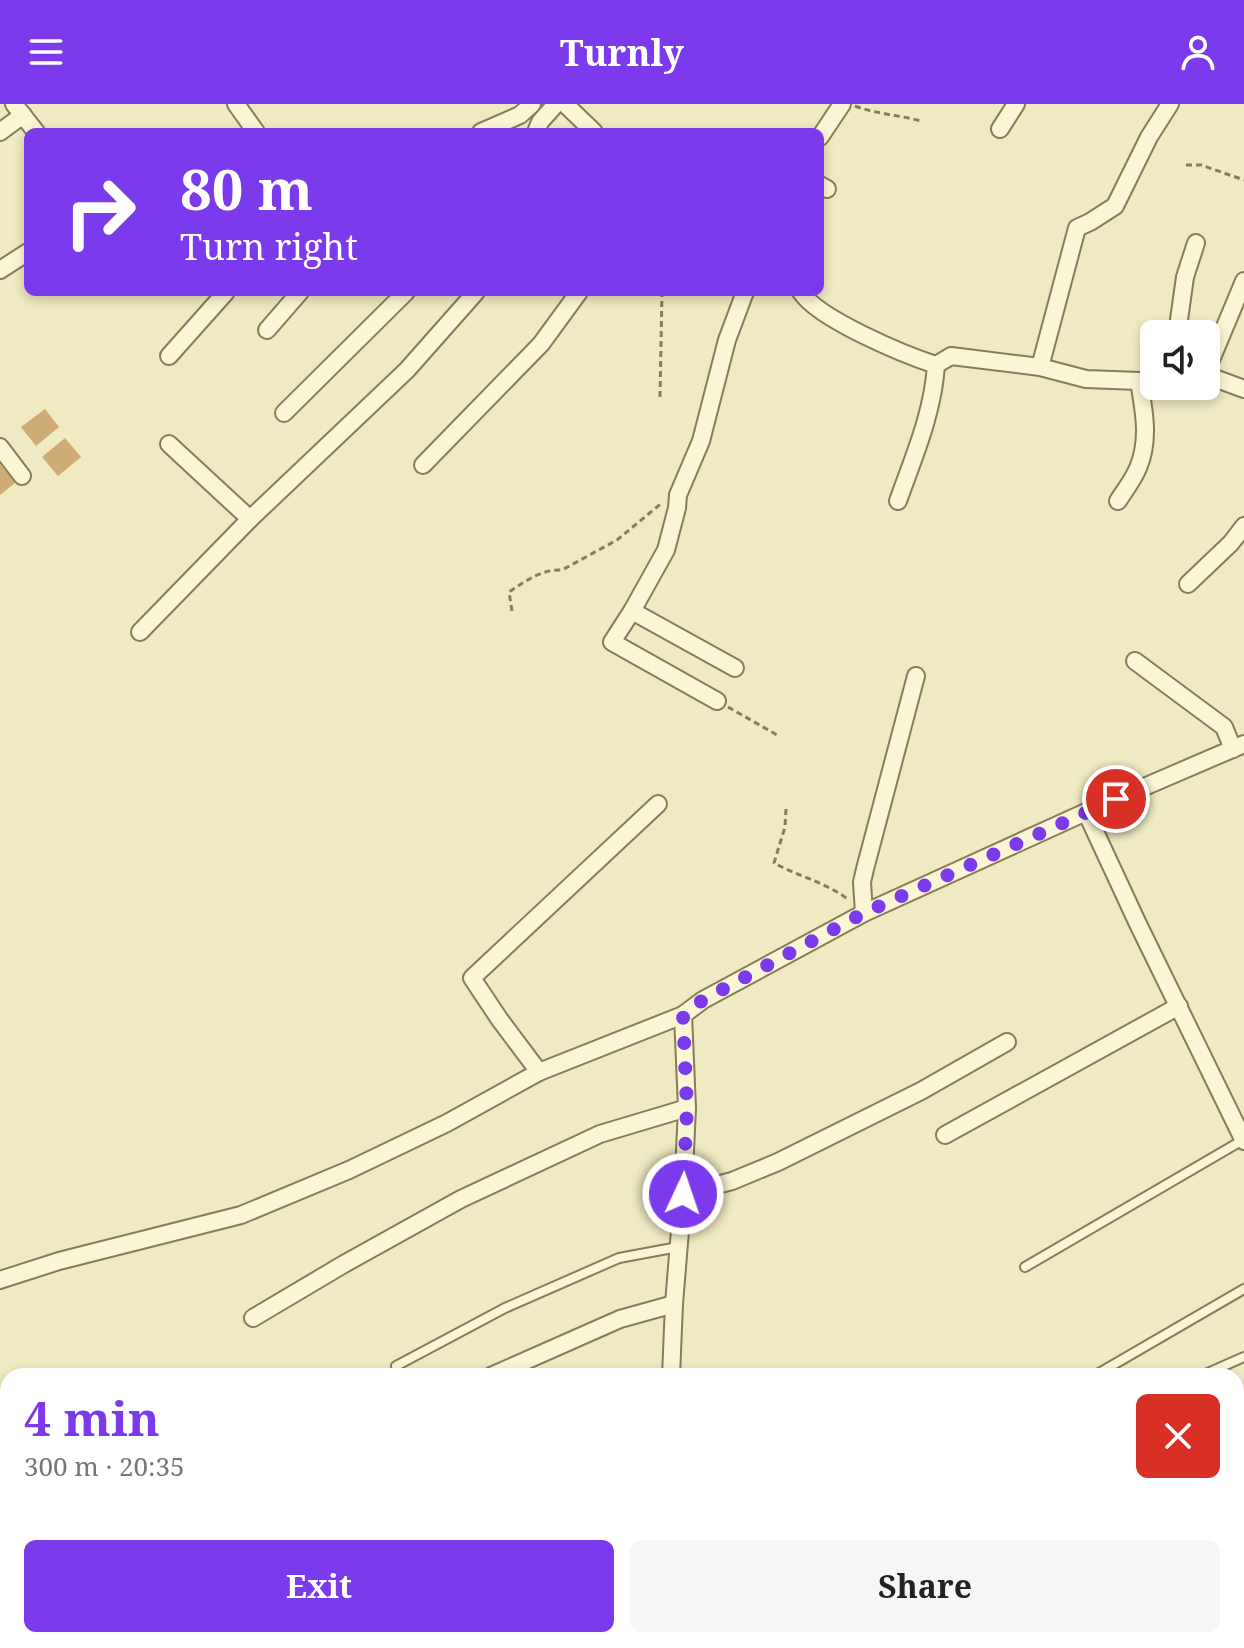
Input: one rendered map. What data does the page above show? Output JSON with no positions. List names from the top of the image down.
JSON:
{
  "page": {
    "header": "Turnly",
    "turn": ["80 m", "Turn right"],
    "heading": ["4 min", "300 m · 20:35"],
    "buttons": ["Exit", "Share"]
  }
}
